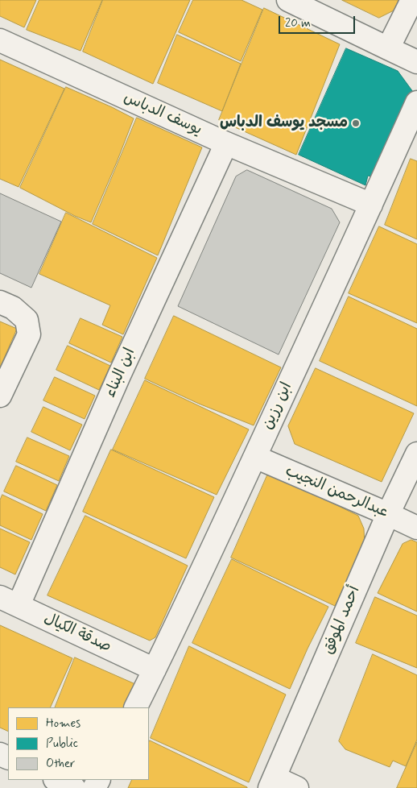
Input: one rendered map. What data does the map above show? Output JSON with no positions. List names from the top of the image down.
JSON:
{
  "streets": {
    "street": [
      "يوسف الدباس",
      "ابن البناء",
      "ابن رزين",
      "عبدالرحمن النجيب",
      "أحمد الموفق",
      "صدقة الكيال"
    ]
  },
  "crossings": [
    ["يوسف الدباس", "ابن البناء"],
    ["يوسف الدباس", "ابن رزين"],
    ["ابن البناء", "صدقة الكيال"],
    ["ابن رزين", "عبدالرحمن النجيب"],
    ["ابن رزين", "صدقة الكيال"],
    ["عبدالرحمن النجيب", "أحمد الموفق"]
  ],
  "places": ["مسجد يوسف الدباس"],
  "legend": ["Homes", "Public", "Other"],
  "scale_bar": "20 m"
}
